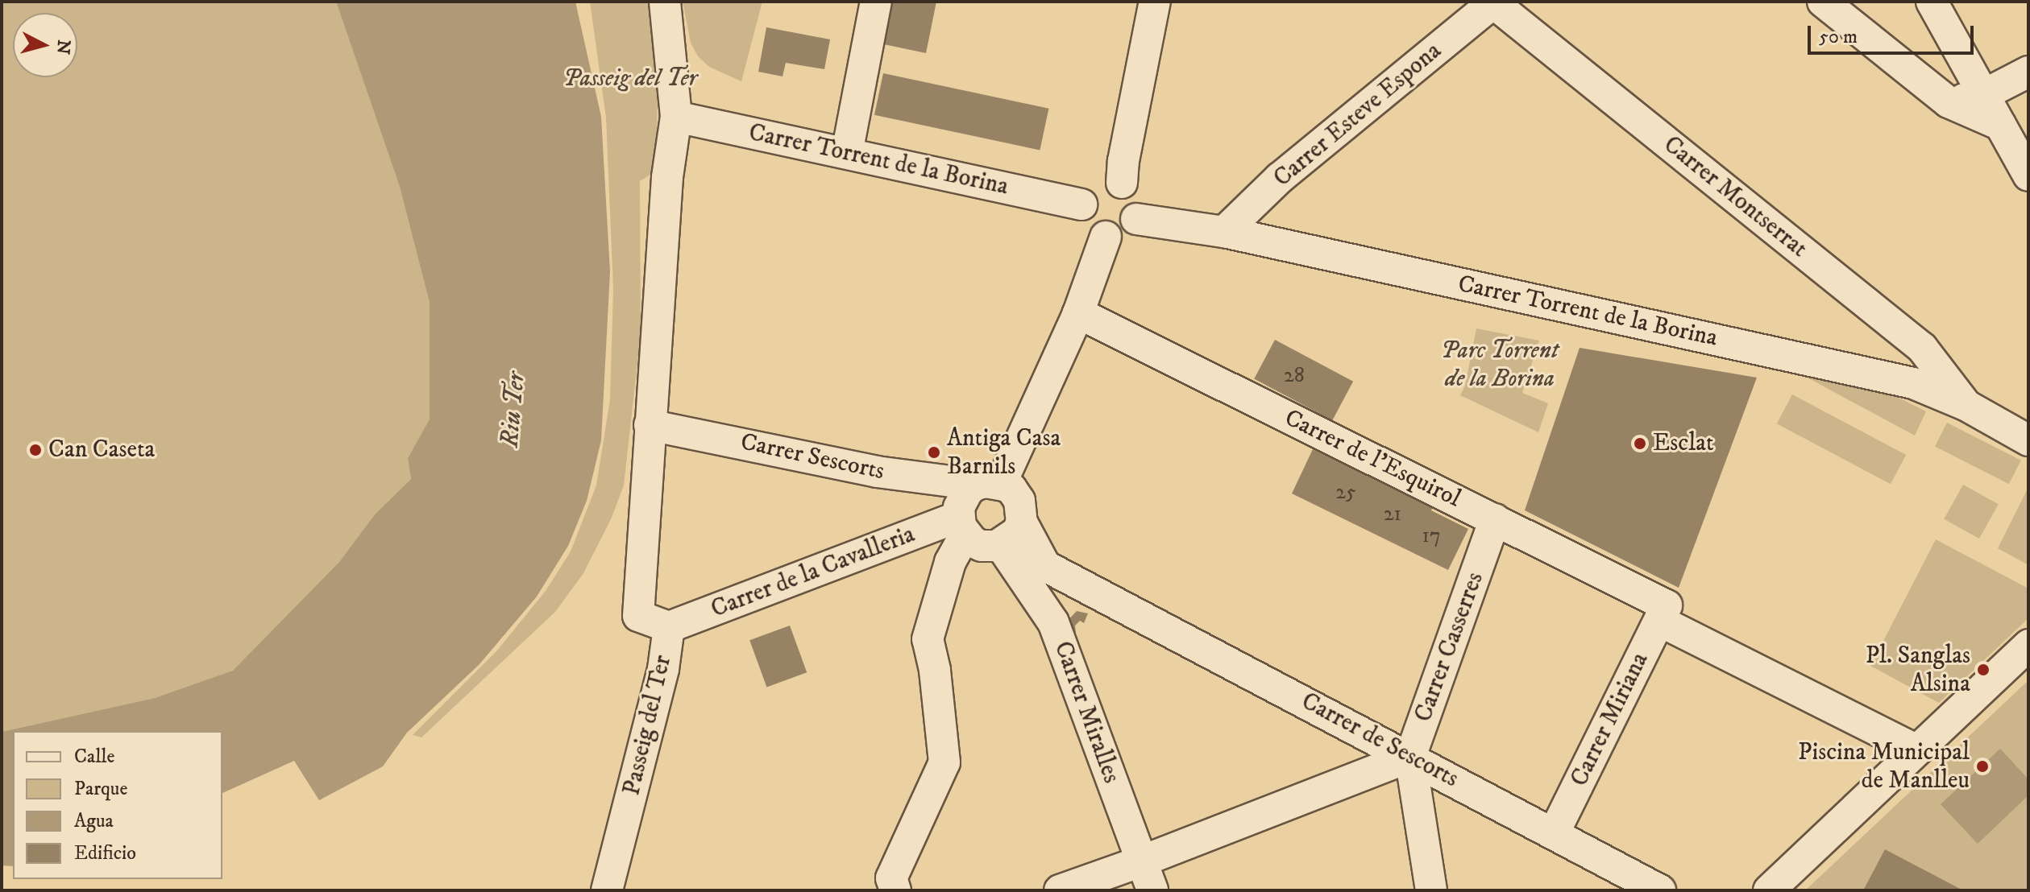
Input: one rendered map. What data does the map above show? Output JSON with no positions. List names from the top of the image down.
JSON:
{
  "streets": {
    "street": [
      "Carrer Esteve Espona",
      "Carrer Torrent de la Borina",
      "Carrer Montserrat",
      "Carrer Sescorts",
      "Carrer de l'Esquirol",
      "Carrer de la Cavalleria",
      "Carrer Casserres",
      "Carrer Miralles",
      "Carrer Miriana",
      "Passeig del Ter",
      "Carrer de Sescorts"
    ]
  },
  "crossings": [
    ["Carrer Esteve Espona", "Carrer Torrent de la Borina"],
    ["Carrer Esteve Espona", "Carrer Montserrat"],
    ["Carrer Torrent de la Borina", "Carrer Montserrat"],
    ["Carrer Torrent de la Borina", "Passeig del Ter"],
    ["Carrer Sescorts", "Carrer de la Cavalleria"],
    ["Carrer Sescorts", "Carrer Miralles"],
    ["Carrer Sescorts", "Passeig del Ter"],
    ["Carrer Sescorts", "Carrer de Sescorts"],
    ["Carrer de l'Esquirol", "Carrer Casserres"],
    ["Carrer de l'Esquirol", "Carrer Miriana"],
    ["Carrer de la Cavalleria", "Carrer Miralles"],
    ["Carrer de la Cavalleria", "Passeig del Ter"],
    ["Carrer de la Cavalleria", "Carrer de Sescorts"],
    ["Carrer Casserres", "Carrer de Sescorts"],
    ["Carrer Miralles", "Carrer de Sescorts"],
    ["Carrer Miriana", "Carrer de Sescorts"]
  ],
  "water": ["Riu Ter"],
  "parks": ["Passeig del Ter", "Parc Torrent de la Borina"],
  "places": [
    "Esclat",
    "Can Caseta",
    "Antiga Casa Barnils",
    "Pl. Sanglas Alsina",
    "Piscina Municipal de Manlleu"
  ],
  "house_numbers": [
    "28",
    "25",
    "21",
    "17"
  ],
  "legend": [
    "Calle",
    "Parque",
    "Agua",
    "Edificio"
  ],
  "scale_bar": "50 m",
  "north": "right"
}
